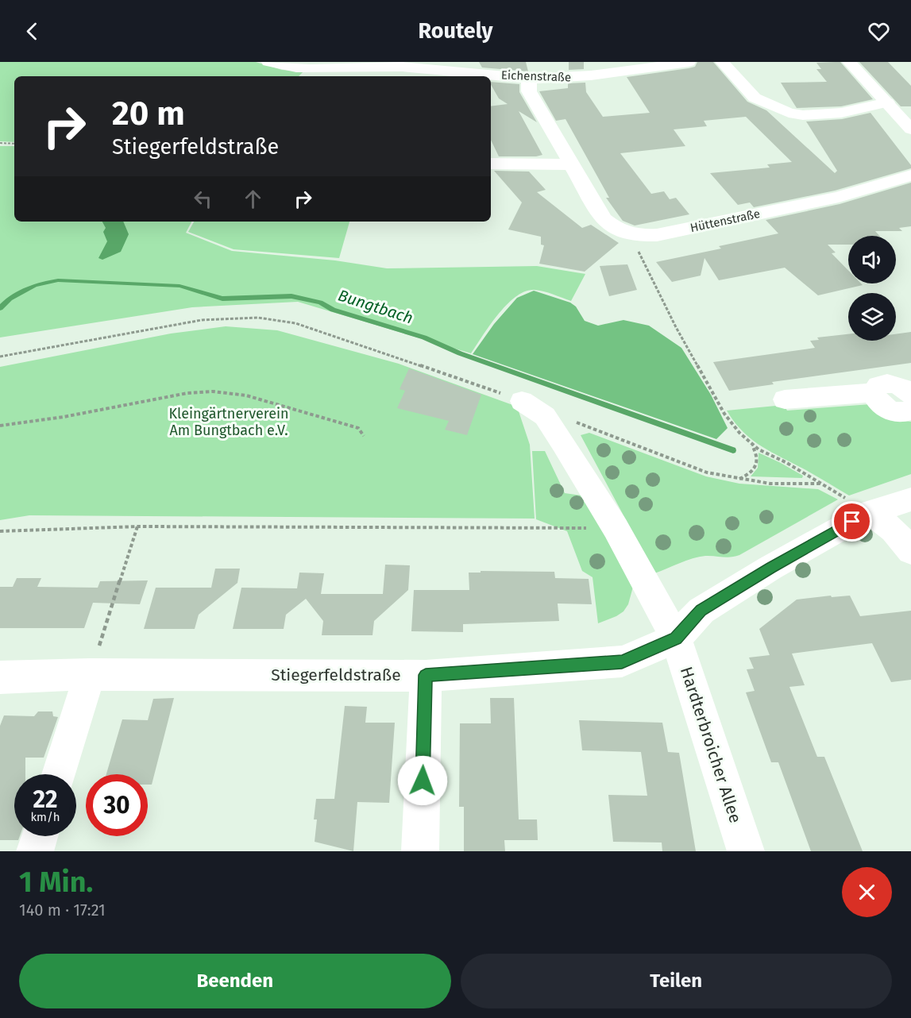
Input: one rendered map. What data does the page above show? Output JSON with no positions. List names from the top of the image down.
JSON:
{
  "streets": {
    "street": [
      "Eichenstraße",
      "Hüttenstraße",
      "Stiegerfeldstraße",
      "Hardterbroicher Allee"
    ]
  },
  "crossings": [
    ["Eichenstraße", "Hüttenstraße"],
    ["Stiegerfeldstraße", "Hardterbroicher Allee"]
  ],
  "water": ["Bungtbach"],
  "parks": ["Kleingärtnerverein Am Bungtbach e.V."],
  "page": {
    "header": "Routely",
    "turn": ["20 m", "Stiegerfeldstraße"],
    "speed": "22 km/h",
    "limit": "30",
    "heading": ["1 Min.", "140 m · 17:21"],
    "buttons": ["Beenden", "Teilen"]
  }
}
